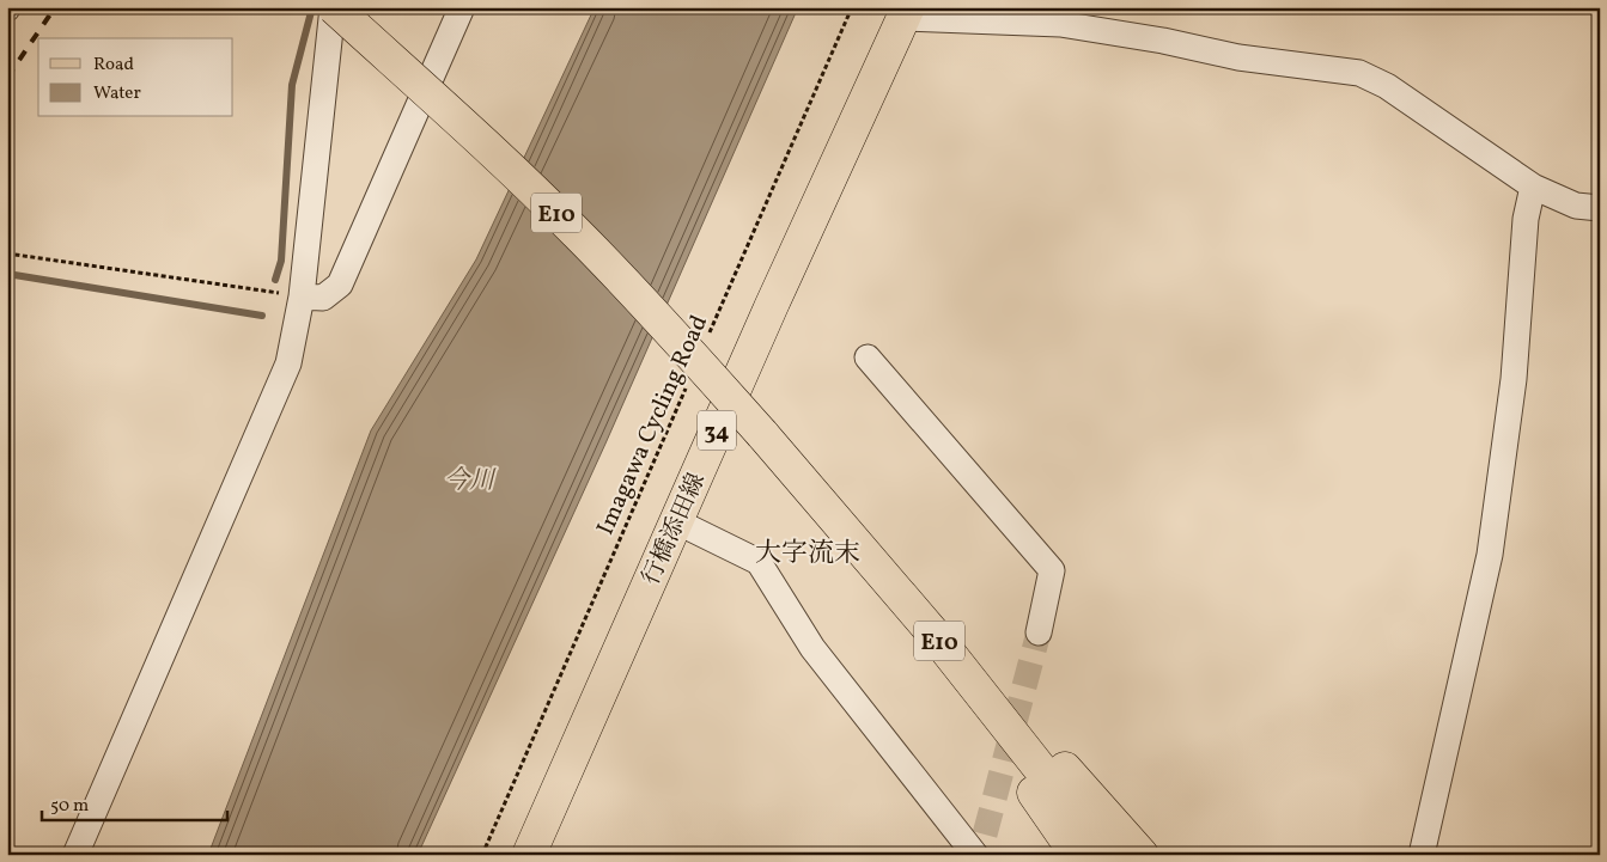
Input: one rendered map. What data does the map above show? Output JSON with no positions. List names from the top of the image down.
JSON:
{
  "streets": {
    "main road": ["E10", "34", "行橋添田線"],
    "path": ["Imagawa Cycling Road"]
  },
  "districts": ["大字流末"],
  "water": ["今川"],
  "legend": ["Road", "Water"],
  "scale_bar": "50 m"
}
